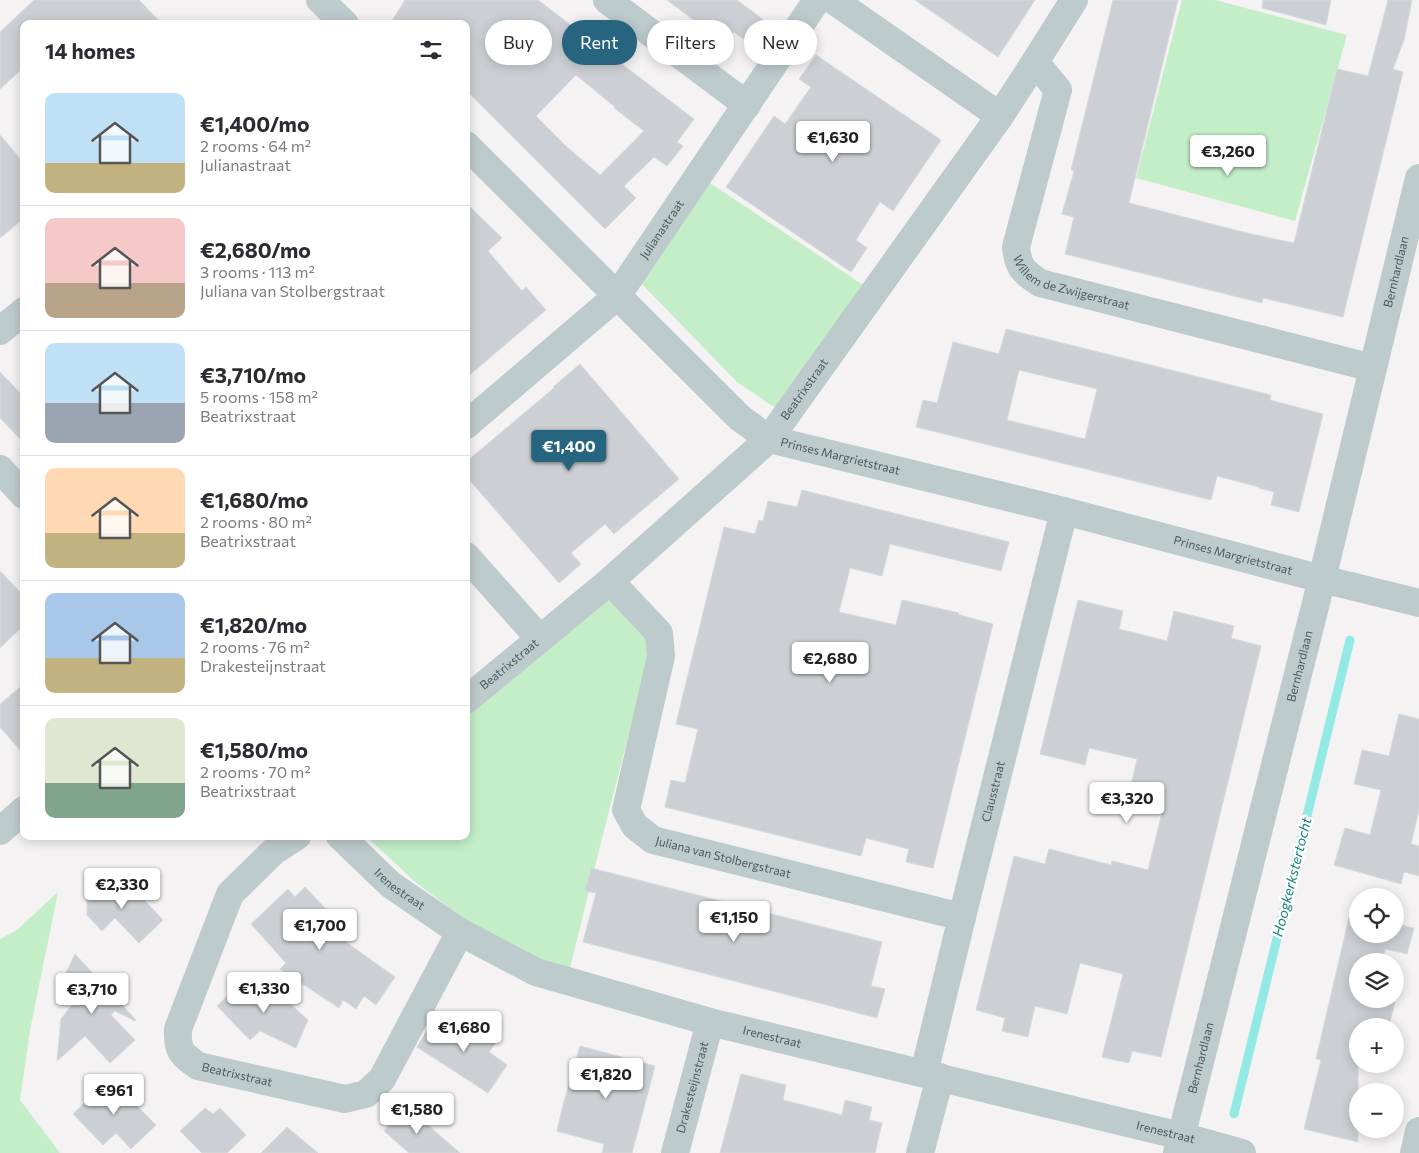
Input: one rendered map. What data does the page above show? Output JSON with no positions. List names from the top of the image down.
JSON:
{
  "streets": {
    "street": [
      "Julianastraat",
      "Bernhardlaan",
      "Willem de Zwijgerstraat",
      "Beatrixstraat",
      "Prinses Margrietstraat",
      "Clausstraat",
      "Juliana van Stolbergstraat",
      "Irenestraat",
      "Drakesteijnstraat"
    ]
  },
  "crossings": [
    ["Julianastraat", "Prinses Margrietstraat"],
    ["Bernhardlaan", "Willem de Zwijgerstraat"],
    ["Bernhardlaan", "Prinses Margrietstraat"],
    ["Bernhardlaan", "Irenestraat"],
    ["Willem de Zwijgerstraat", "Beatrixstraat"],
    ["Beatrixstraat", "Prinses Margrietstraat"],
    ["Beatrixstraat", "Juliana van Stolbergstraat"],
    ["Beatrixstraat", "Irenestraat"],
    ["Prinses Margrietstraat", "Clausstraat"],
    ["Clausstraat", "Juliana van Stolbergstraat"],
    ["Clausstraat", "Irenestraat"],
    ["Irenestraat", "Drakesteijnstraat"]
  ],
  "water": ["Hoogkerkstertocht"],
  "page": {
    "chip": [
      "Buy",
      "Rent",
      "Filters",
      "New"
    ],
    "heading": "14 homes",
    "list": [
      {
        "name": "€1,400/mo",
        "note": "2 rooms · 64 m² · Julianastraat"
      },
      {
        "name": "€2,680/mo",
        "note": "3 rooms · 113 m² · Juliana van Stolbergstraat"
      },
      {
        "name": "€3,710/mo",
        "note": "5 rooms · 158 m² · Beatrixstraat"
      },
      {
        "name": "€1,680/mo",
        "note": "2 rooms · 80 m² · Beatrixstraat"
      },
      {
        "name": "€1,820/mo",
        "note": "2 rooms · 76 m² · Drakesteijnstraat"
      },
      {
        "name": "€1,580/mo",
        "note": "2 rooms · 70 m² · Beatrixstraat"
      }
    ],
    "price": [
      "€1,630",
      "€3,260",
      "€1,400",
      "€2,680",
      "€3,320",
      "€2,330",
      "€1,150",
      "€1,700",
      "€1,330",
      "€3,710",
      "€1,680",
      "€1,820",
      "€961",
      "€1,580"
    ],
    "map_buttons": ["+", "−"]
  }
}
